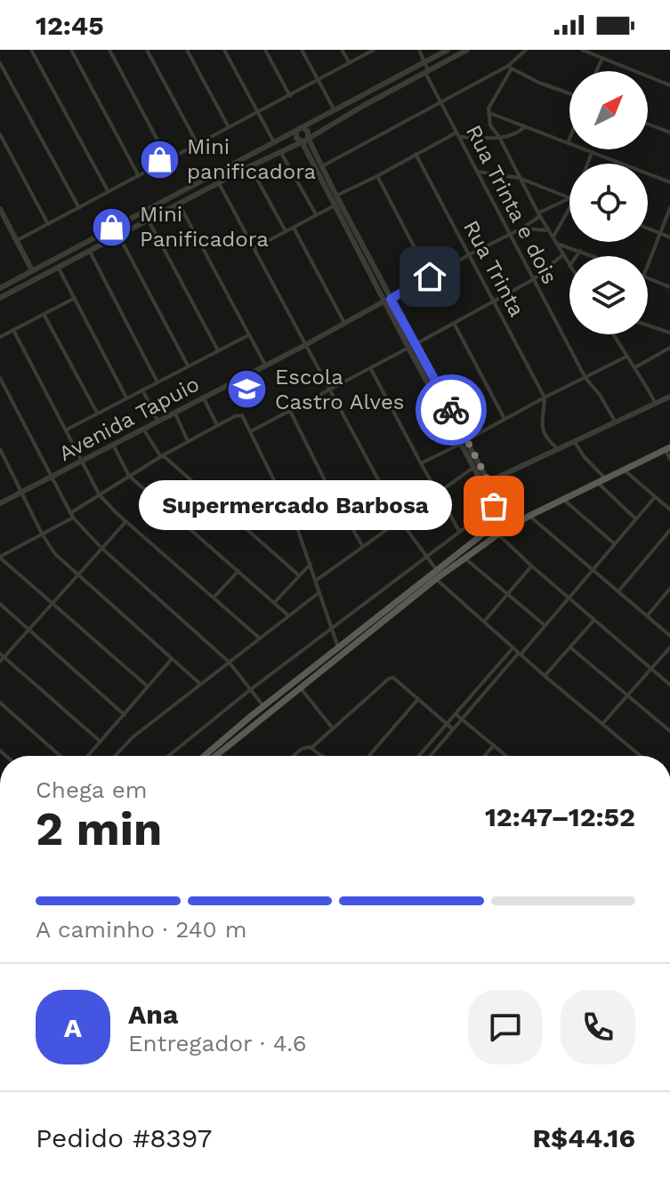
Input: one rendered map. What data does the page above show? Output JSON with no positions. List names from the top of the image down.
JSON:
{
  "streets": {
    "street": ["Rua Trinta e dois", "Rua Trinta", "Avenida Tapuio"]
  },
  "crossings": [
    ["Rua Trinta e dois", "Avenida Tapuio"],
    ["Rua Trinta", "Avenida Tapuio"]
  ],
  "places": {
    "shop": ["Mini panificadora", "Mini Panificadora"],
    "school or university": ["Escola Castro Alves"],
    "other": ["Supermercado Barbosa"]
  },
  "north": "top right",
  "page": {
    "status": "12:45",
    "bubble": "Supermercado Barbosa",
    "heading": ["2 min", "Chega em", "12:47–12:52"],
    "panel": [
      "Ana",
      "Entregador · 4.6",
      "Pedido #8397",
      "R$44.16"
    ],
    "bar": "A caminho · 240 m",
    "round": "A"
  }
}
